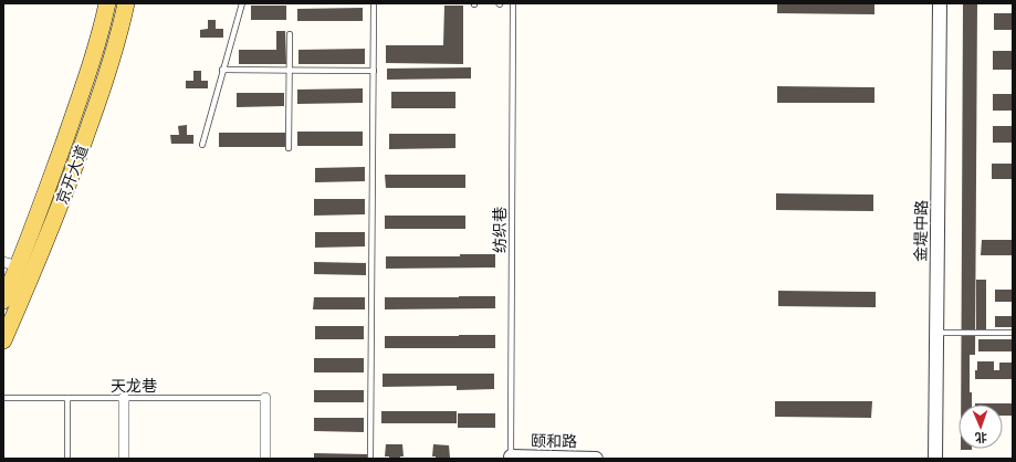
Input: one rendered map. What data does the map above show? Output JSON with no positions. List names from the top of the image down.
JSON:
{
  "streets": {
    "main road": ["京开大道"],
    "street": ["金堤中路", "颐和路"],
    "lane": ["纺织巷", "天龙巷"]
  },
  "crossings": [
    ["纺织巷", "颐和路"]
  ],
  "north": "bottom"
}
